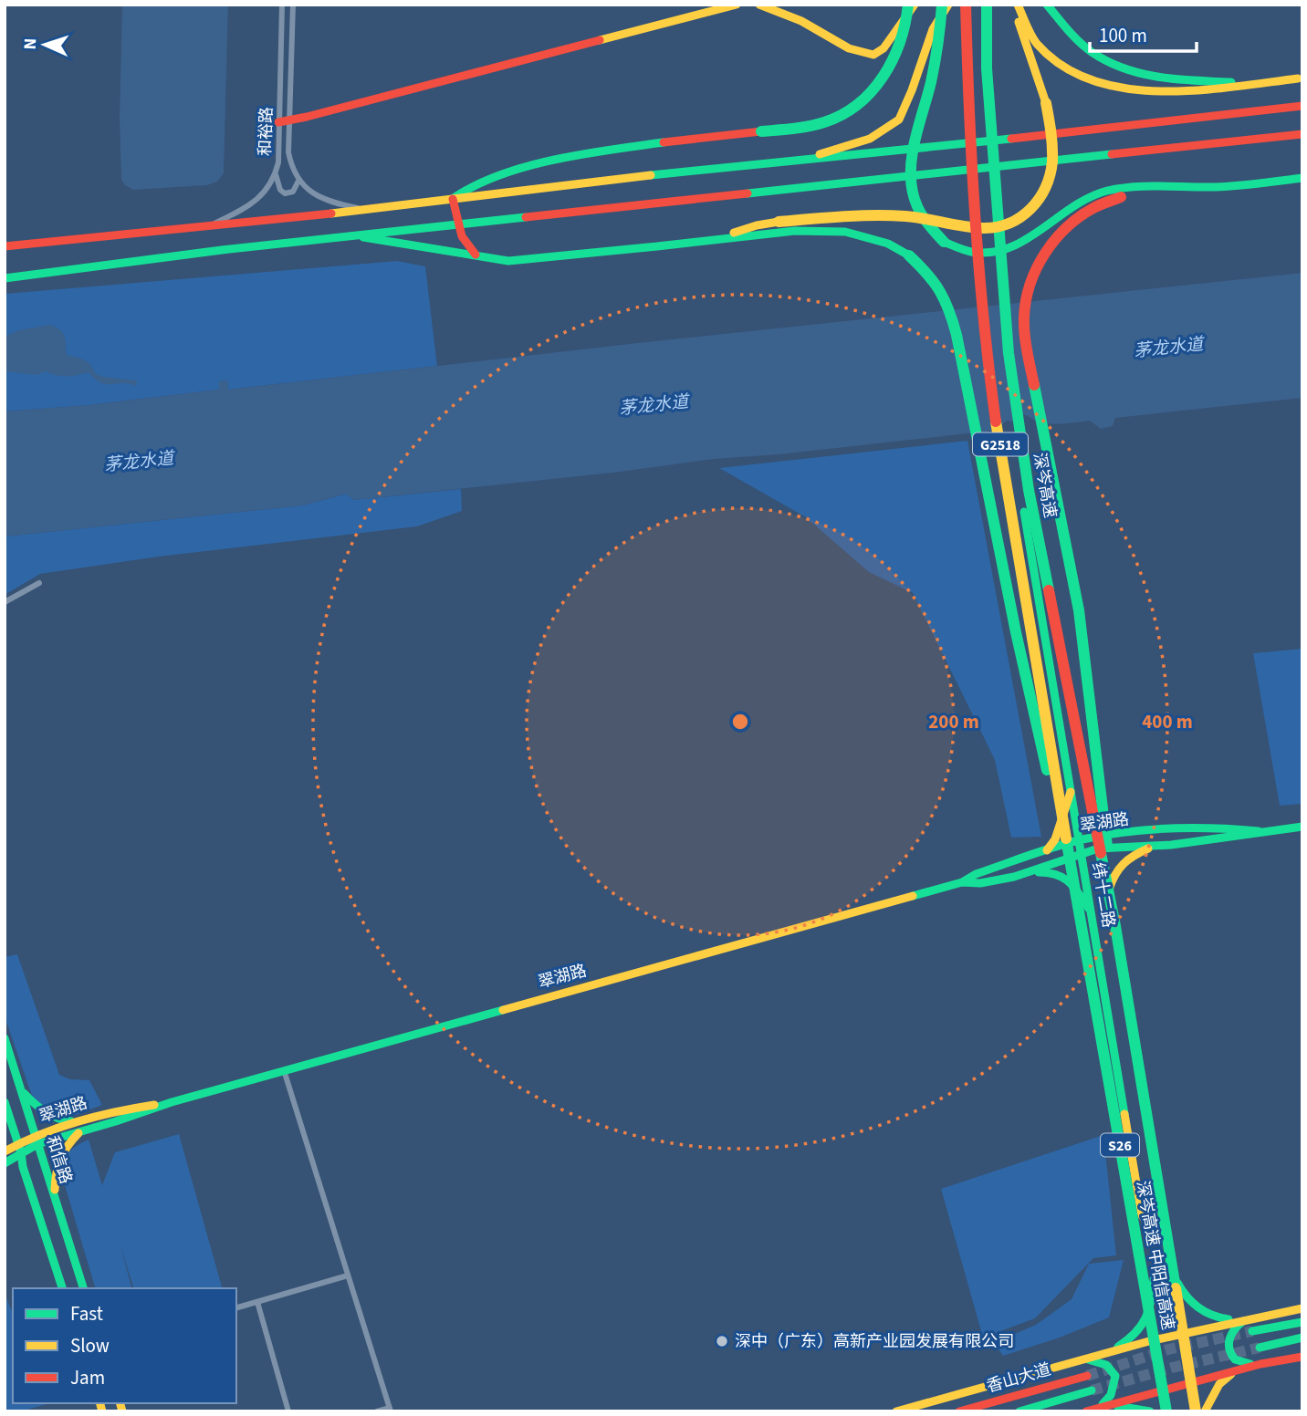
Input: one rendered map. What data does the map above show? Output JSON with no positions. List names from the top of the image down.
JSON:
{
  "streets": {
    "main road": [
      "G2518",
      "深岑高速",
      "翠湖路",
      "纬十二路",
      "S26",
      "和信路",
      "深岑高速 中阳信高速",
      "香山大道"
    ],
    "street": ["和裕路"]
  },
  "crossings": [
    ["G2518", "深岑高速 中阳信高速"],
    ["深岑高速", "深岑高速 中阳信高速"],
    ["翠湖路", "纬十二路"],
    ["翠湖路", "和信路"]
  ],
  "water": ["茅龙水道"],
  "places": ["深中（广东）高新产业园发展有限公司"],
  "legend": ["Fast", "Slow", "Jam"],
  "scale_bar": "100 m",
  "north": "left",
  "rings": ["200 m", "400 m"]
}
